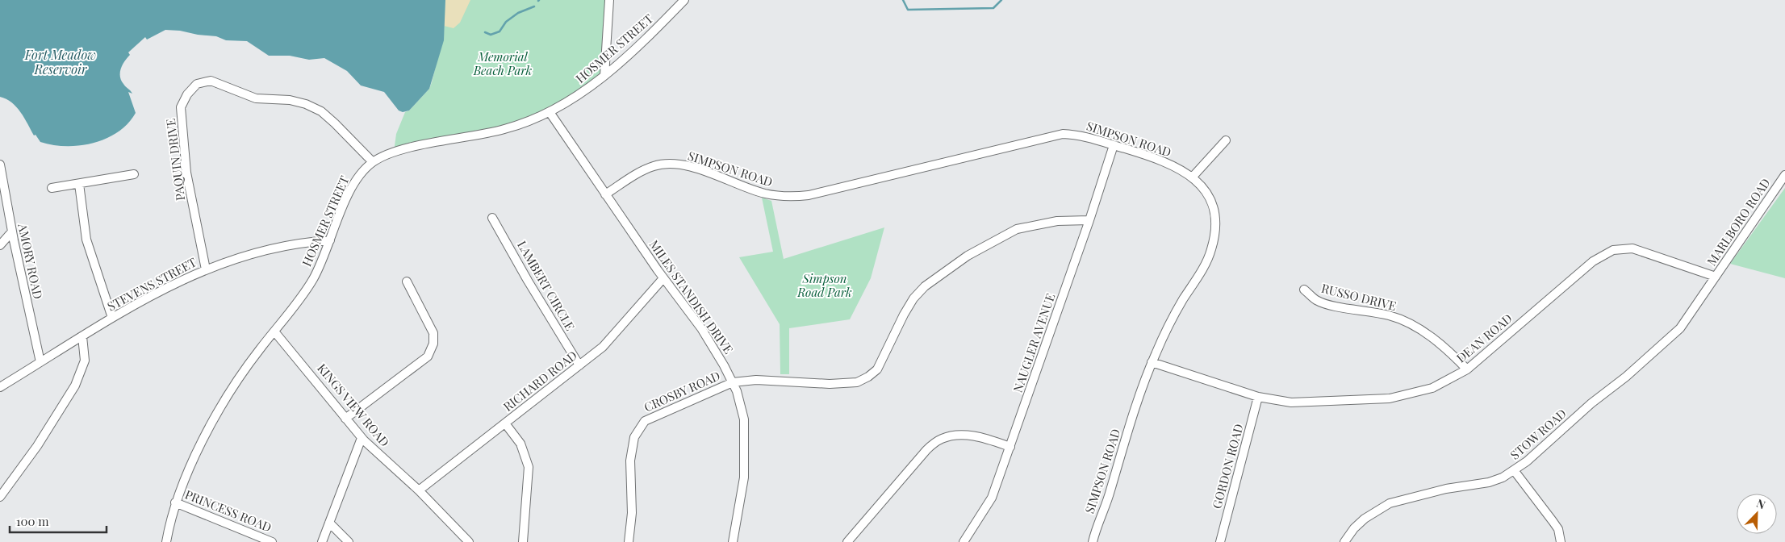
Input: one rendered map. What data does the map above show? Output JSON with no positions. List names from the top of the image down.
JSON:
{
  "streets": {
    "street": [
      "HOSMER STREET",
      "SIMPSON ROAD",
      "PAQUIN DRIVE",
      "MARLBORO ROAD",
      "AMORY ROAD",
      "STEVENS STREET",
      "LAMBERT CIRCLE",
      "MILES STANDISH DRIVE",
      "RUSSO DRIVE",
      "DEAN ROAD",
      "NAUGLER AVENUE",
      "RICHARD ROAD",
      "CROSBY ROAD",
      "KINGS VIEW ROAD",
      "STOW ROAD",
      "GORDON ROAD",
      "PRINCESS ROAD"
    ]
  },
  "crossings": [
    ["HOSMER STREET", "PAQUIN DRIVE"],
    ["HOSMER STREET", "STEVENS STREET"],
    ["HOSMER STREET", "MILES STANDISH DRIVE"],
    ["HOSMER STREET", "KINGS VIEW ROAD"],
    ["HOSMER STREET", "PRINCESS ROAD"],
    ["SIMPSON ROAD", "MILES STANDISH DRIVE"],
    ["SIMPSON ROAD", "DEAN ROAD"],
    ["SIMPSON ROAD", "NAUGLER AVENUE"],
    ["PAQUIN DRIVE", "STEVENS STREET"],
    ["MARLBORO ROAD", "DEAN ROAD"],
    ["MARLBORO ROAD", "STOW ROAD"],
    ["AMORY ROAD", "STEVENS STREET"],
    ["LAMBERT CIRCLE", "RICHARD ROAD"],
    ["MILES STANDISH DRIVE", "RICHARD ROAD"],
    ["MILES STANDISH DRIVE", "CROSBY ROAD"],
    ["RUSSO DRIVE", "DEAN ROAD"],
    ["DEAN ROAD", "STOW ROAD"],
    ["DEAN ROAD", "GORDON ROAD"],
    ["NAUGLER AVENUE", "CROSBY ROAD"],
    ["RICHARD ROAD", "KINGS VIEW ROAD"]
  ],
  "water": ["Fort Meadow Reservoir"],
  "parks": ["Memorial Beach Park", "Simpson Road Park"],
  "scale_bar": "100 m",
  "north": "top right"
}
